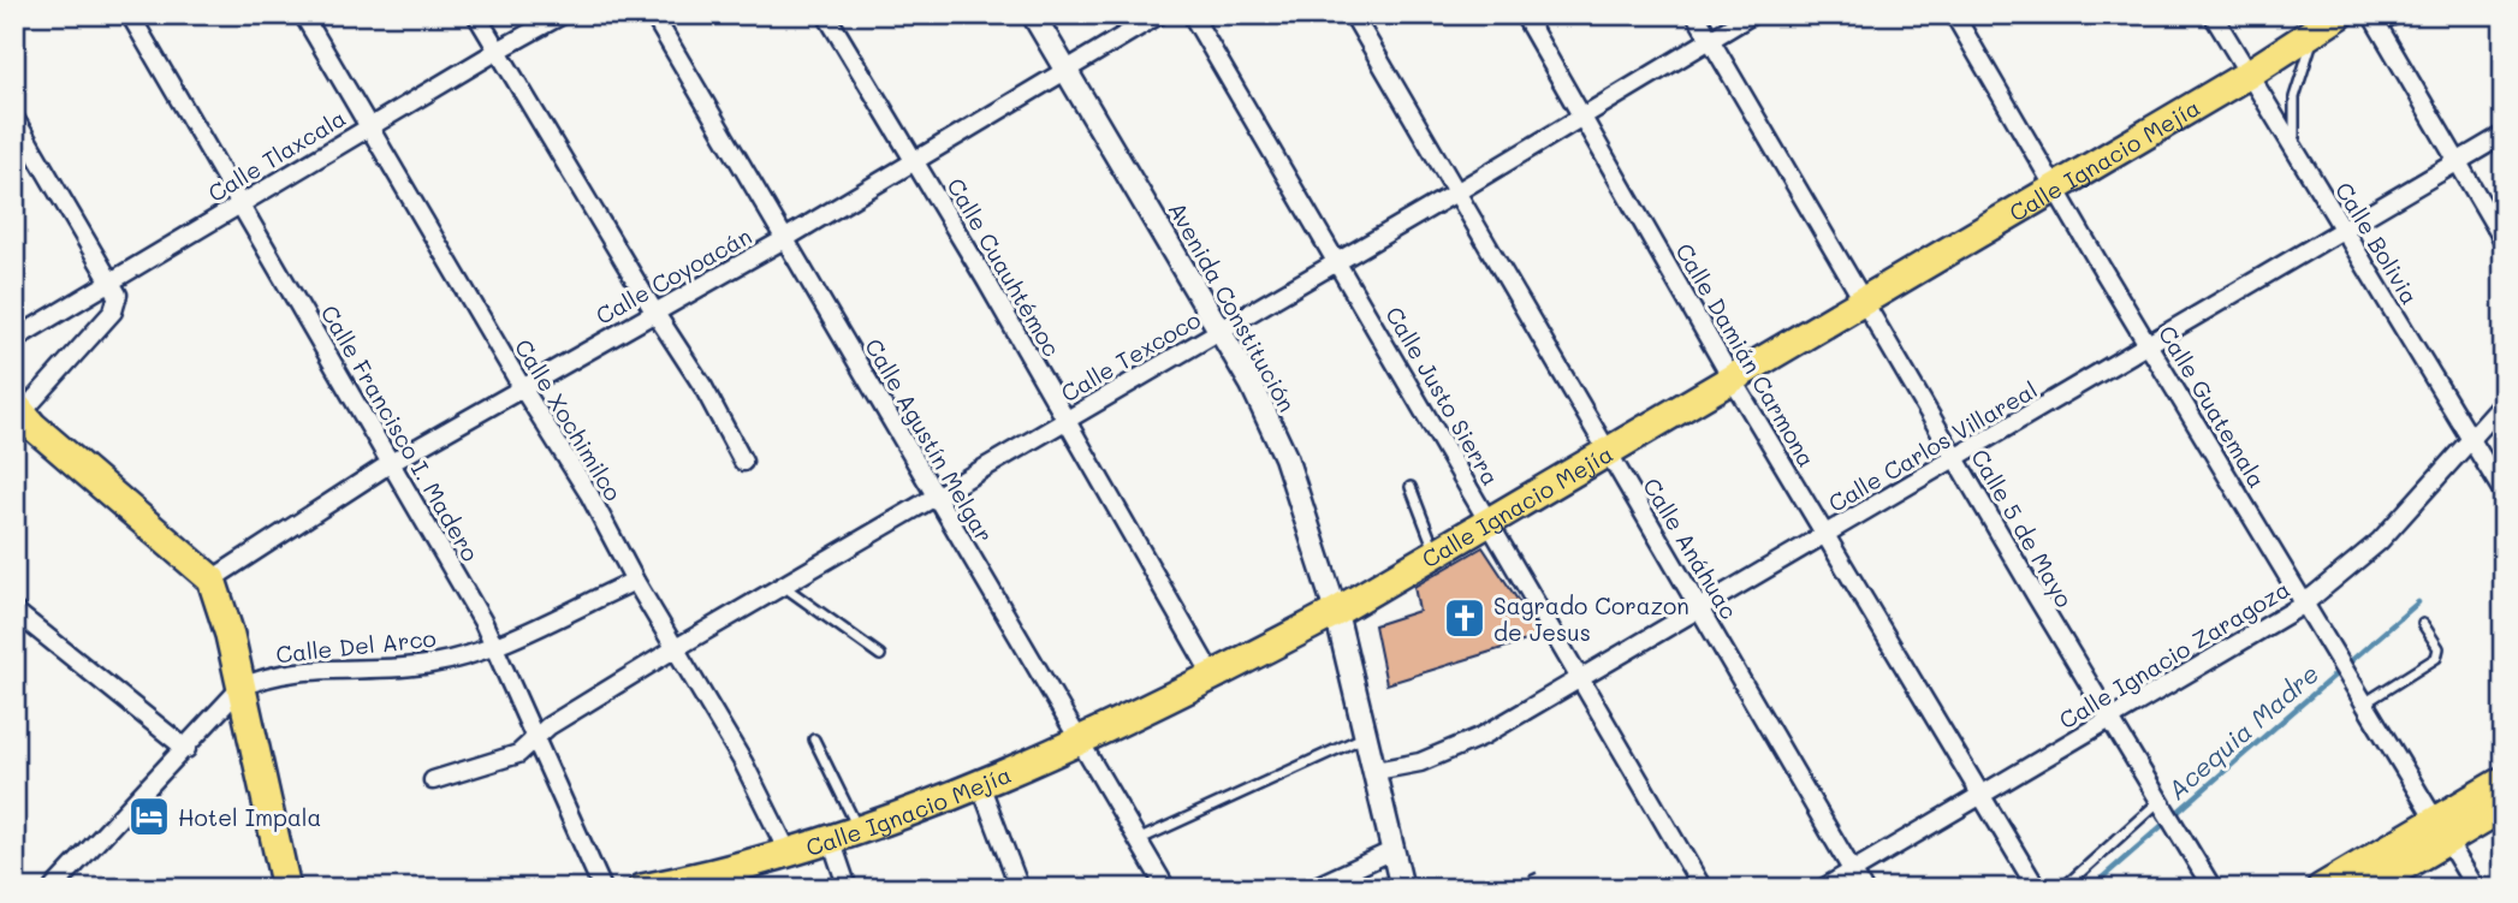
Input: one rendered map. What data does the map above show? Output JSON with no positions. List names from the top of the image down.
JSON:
{
  "streets": {
    "main road": ["Calle Ignacio Mejía"],
    "street": [
      "Calle Tlaxcala",
      "Calle Bolivia",
      "Calle Cuauhtémoc",
      "Calle Coyoacán",
      "Avenida Constitución",
      "Calle Damián Carmona",
      "Calle Texcoco",
      "Calle Justo Sierra",
      "Calle Guatemala",
      "Calle Xochimilco",
      "Calle Francisco I. Madero",
      "Calle Agustín Melgar",
      "Calle Carlos Villareal",
      "Calle 5 de Mayo",
      "Calle Anáhuac",
      "Calle Del Arco",
      "Calle Ignacio Zaragoza"
    ]
  },
  "crossings": [
    ["Calle Tlaxcala", "Calle Xochimilco"],
    ["Calle Tlaxcala", "Calle Francisco I. Madero"],
    ["Calle Ignacio Mejía", "Calle Bolivia"],
    ["Calle Ignacio Mejía", "Calle Cuauhtémoc"],
    ["Calle Ignacio Mejía", "Avenida Constitución"],
    ["Calle Ignacio Mejía", "Calle Damián Carmona"],
    ["Calle Ignacio Mejía", "Calle Justo Sierra"],
    ["Calle Ignacio Mejía", "Calle Guatemala"],
    ["Calle Ignacio Mejía", "Calle Xochimilco"],
    ["Calle Ignacio Mejía", "Calle Agustín Melgar"],
    ["Calle Ignacio Mejía", "Calle 5 de Mayo"],
    ["Calle Ignacio Mejía", "Calle Anáhuac"],
    ["Calle Bolivia", "Calle Carlos Villareal"],
    ["Calle Bolivia", "Calle Ignacio Zaragoza"],
    ["Calle Cuauhtémoc", "Calle Coyoacán"],
    ["Calle Cuauhtémoc", "Calle Texcoco"],
    ["Calle Coyoacán", "Avenida Constitución"],
    ["Calle Coyoacán", "Calle Xochimilco"],
    ["Calle Coyoacán", "Calle Francisco I. Madero"],
    ["Calle Coyoacán", "Calle Agustín Melgar"],
    ["Avenida Constitución", "Calle Texcoco"],
    ["Avenida Constitución", "Calle Carlos Villareal"],
    ["Calle Damián Carmona", "Calle Texcoco"],
    ["Calle Damián Carmona", "Calle Carlos Villareal"],
    ["Calle Damián Carmona", "Calle Ignacio Zaragoza"],
    ["Calle Texcoco", "Calle Justo Sierra"],
    ["Calle Texcoco", "Calle Xochimilco"],
    ["Calle Texcoco", "Calle Francisco I. Madero"],
    ["Calle Texcoco", "Calle Agustín Melgar"],
    ["Calle Texcoco", "Calle 5 de Mayo"],
    ["Calle Texcoco", "Calle Anáhuac"],
    ["Calle Justo Sierra", "Calle Carlos Villareal"],
    ["Calle Guatemala", "Calle Carlos Villareal"],
    ["Calle Guatemala", "Calle Ignacio Zaragoza"],
    ["Calle Xochimilco", "Calle Del Arco"],
    ["Calle Francisco I. Madero", "Calle Del Arco"],
    ["Calle Carlos Villareal", "Calle 5 de Mayo"],
    ["Calle Carlos Villareal", "Calle Anáhuac"],
    ["Calle 5 de Mayo", "Calle Ignacio Zaragoza"],
    ["Calle Anáhuac", "Calle Ignacio Zaragoza"]
  ],
  "water": ["Acequia Madre"],
  "places": {
    "church": ["Sagrado Corazon de Jesus"],
    "hotel": ["Hotel Impala"]
  }
}
